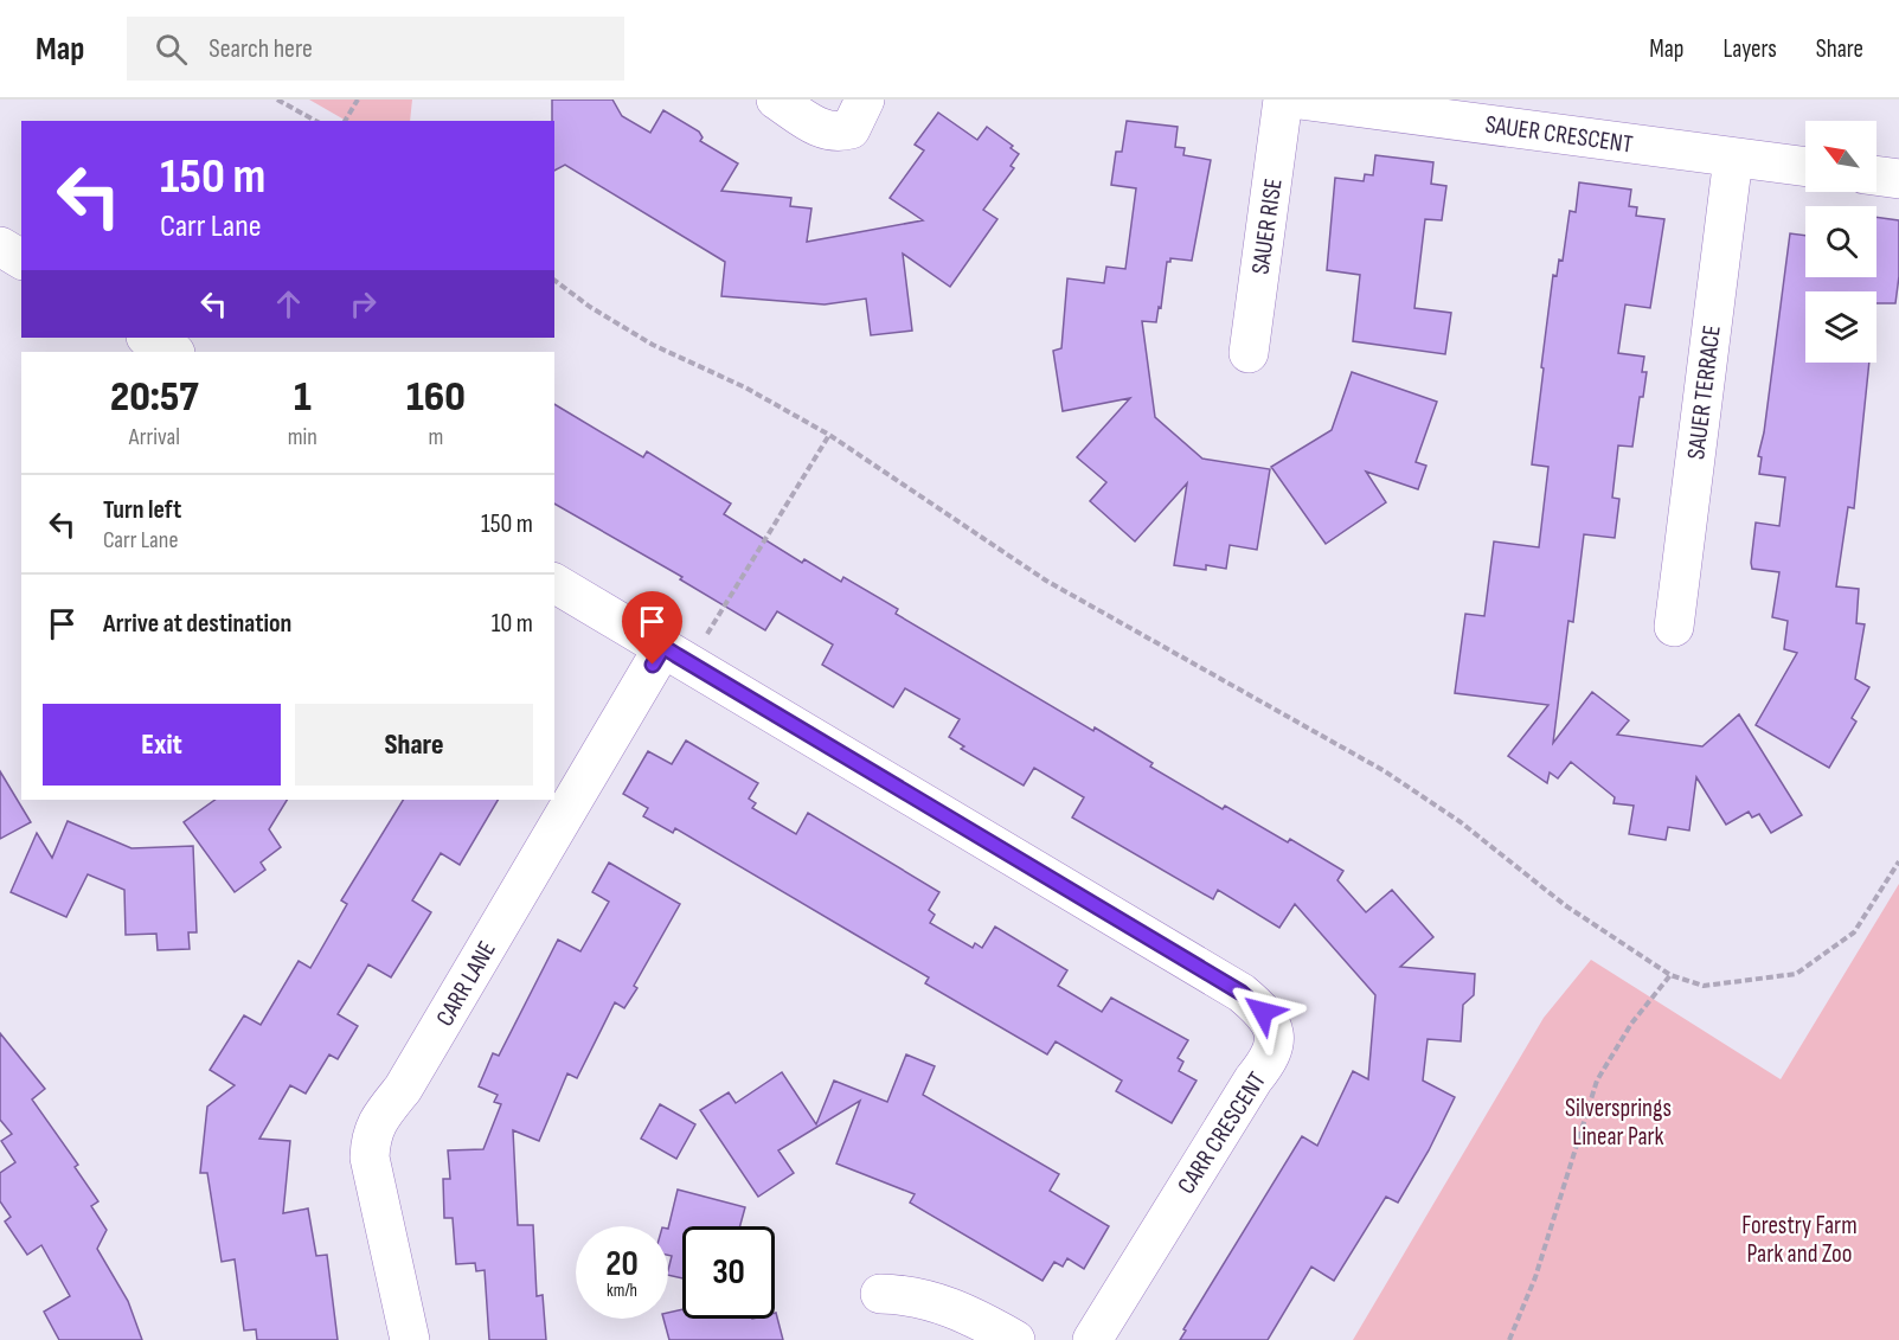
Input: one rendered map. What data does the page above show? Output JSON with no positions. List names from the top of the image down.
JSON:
{
  "streets": {
    "street": [
      "SAUER CRESCENT",
      "SAUER RISE",
      "SAUER TERRACE",
      "CARR LANE",
      "CARR CRESCENT"
    ]
  },
  "crossings": [
    ["SAUER CRESCENT", "SAUER TERRACE"],
    ["CARR LANE", "CARR CRESCENT"]
  ],
  "parks": ["Silversprings Linear Park", "Forestry Farm Park and Zoo"],
  "north": "top left",
  "page": {
    "header": "Map",
    "search": "Search here",
    "nav": ["Map", "Layers", "Share"],
    "turn": ["150 m", "Carr Lane"],
    "eta": [
      "20:57",
      "Arrival",
      "1",
      "min",
      "160",
      "m"
    ],
    "list": [
      {
        "name": "Turn left",
        "note": "Carr Lane",
        "value": "150 m"
      },
      {
        "name": "Arrive at destination",
        "value": "10 m"
      }
    ],
    "buttons": ["Exit", "Share"],
    "speed": "20 km/h",
    "limit": "30"
  }
}
